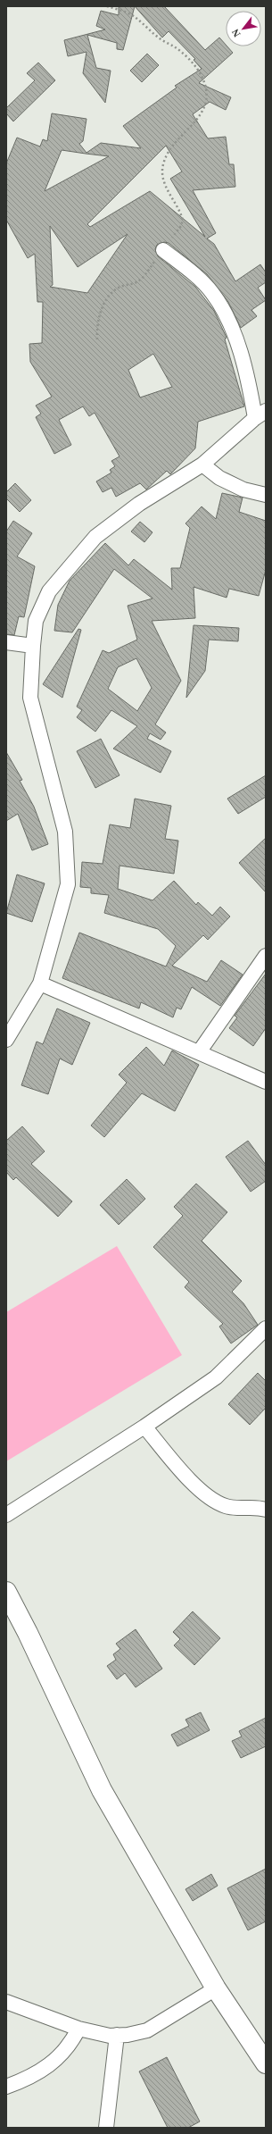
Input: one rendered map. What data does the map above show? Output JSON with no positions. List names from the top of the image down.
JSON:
{
  "north": "bottom left"
}
